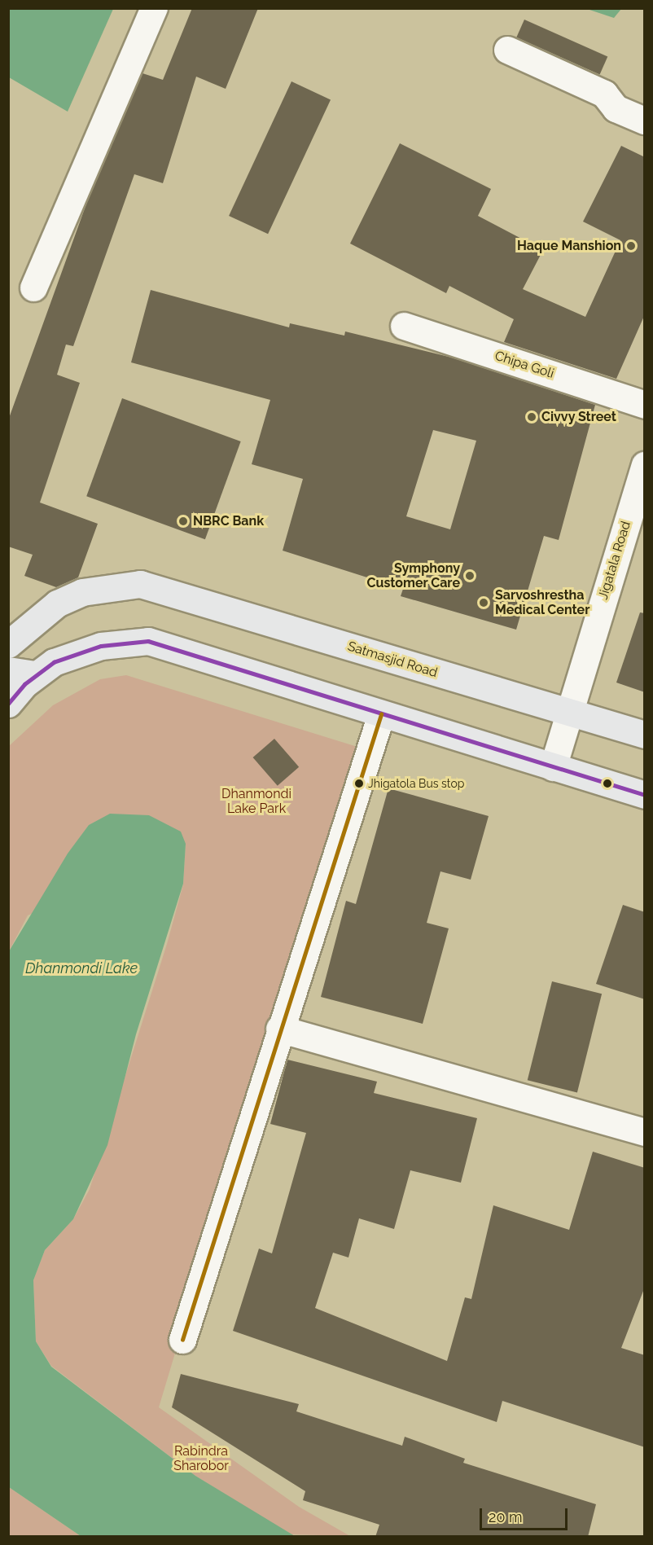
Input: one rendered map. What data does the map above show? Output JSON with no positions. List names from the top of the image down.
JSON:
{
  "streets": {
    "main road": ["Satmasjid Road"],
    "street": ["Chipa Goli", "Jigatala Road"]
  },
  "crossings": [
    ["Jigatala Road", "Satmasjid Road"]
  ],
  "water": ["Dhanmondi Lake"],
  "parks": ["Dhanmondi Lake Park", "Rabindra Sharobor"],
  "places": [
    "Haque Manshion",
    "Civvy Street",
    "NBRC Bank",
    "Symphony Customer Care",
    "Sarvoshrestha Medical Center",
    "Jhigatola Bus stop"
  ],
  "scale_bar": "20 m"
}
